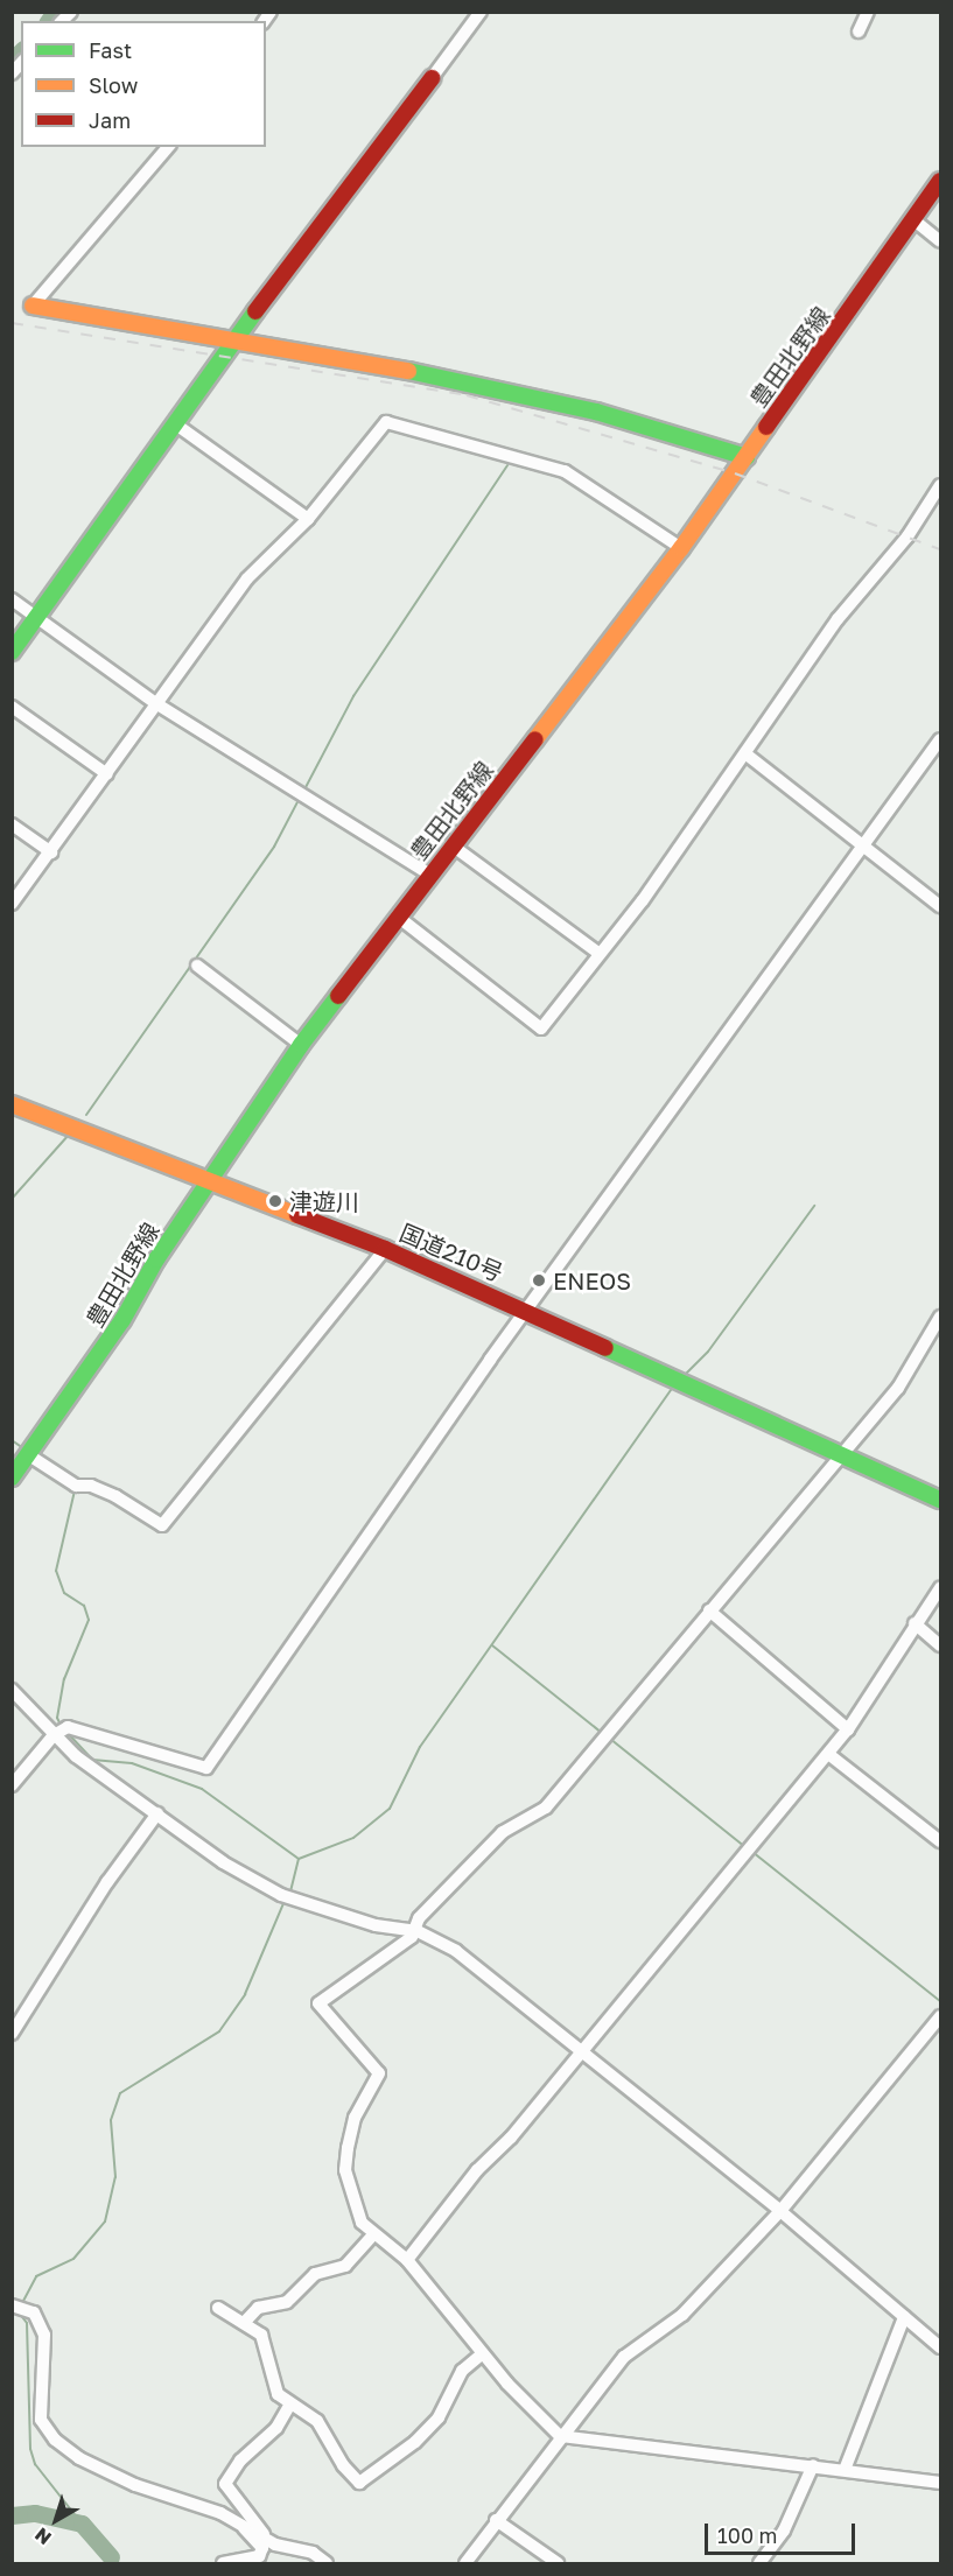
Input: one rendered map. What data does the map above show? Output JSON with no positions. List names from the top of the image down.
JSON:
{
  "streets": {
    "main road": ["豊田北野線", "国道210号"]
  },
  "crossings": [
    ["豊田北野線", "国道210号"]
  ],
  "places": ["津遊川", "ENEOS"],
  "legend": ["Fast", "Slow", "Jam"],
  "scale_bar": "100 m",
  "north": "bottom left"
}
